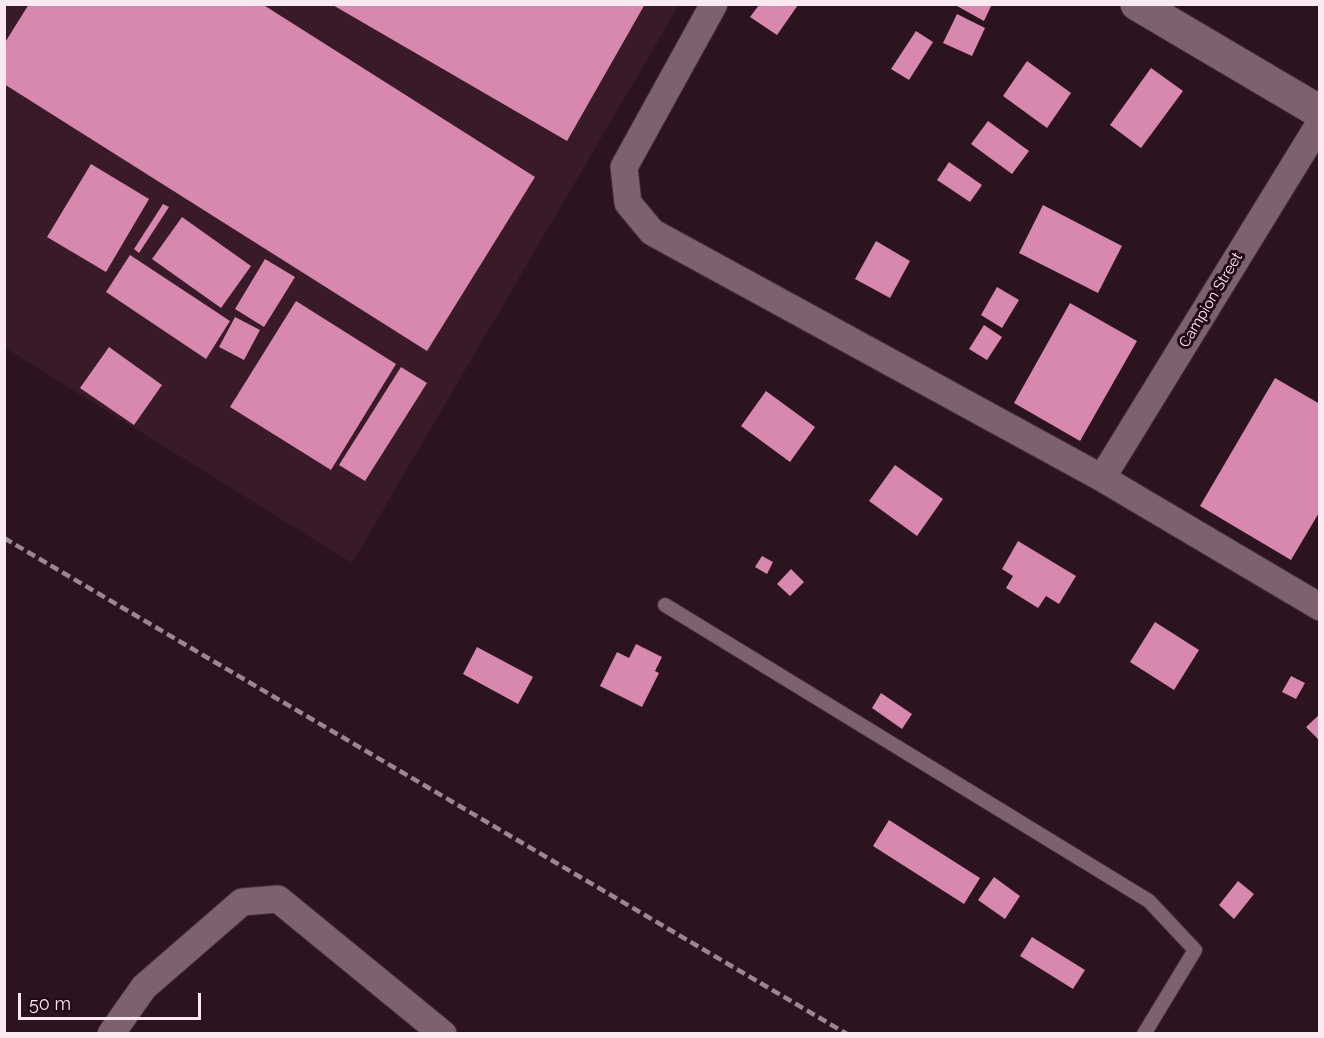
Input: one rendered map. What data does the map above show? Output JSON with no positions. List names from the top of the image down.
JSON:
{
  "streets": {
    "street": ["Campion Street"]
  },
  "scale_bar": "50 m"
}
